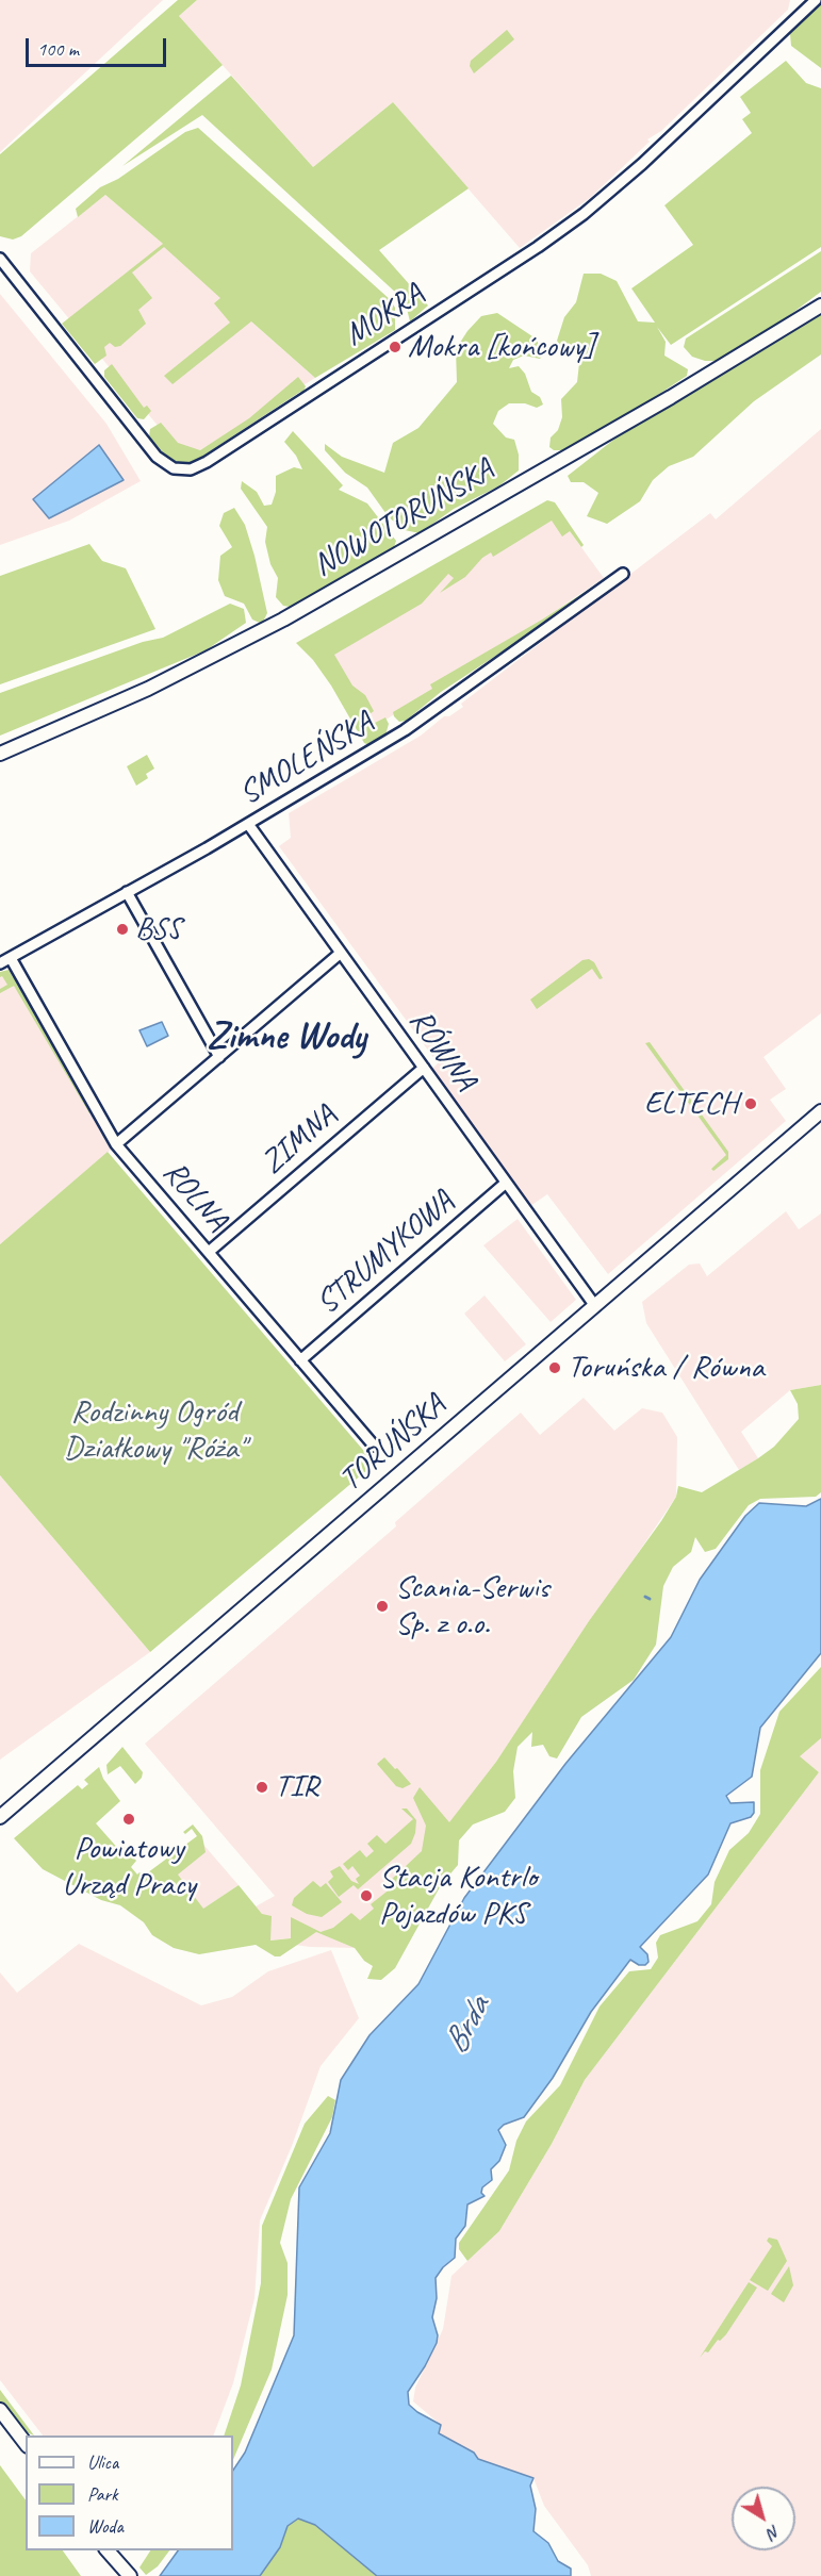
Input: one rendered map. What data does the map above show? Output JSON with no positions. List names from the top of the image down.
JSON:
{
  "streets": {
    "street": [
      "MOKRA",
      "NOWOTORUŃSKA",
      "SMOLEŃSKA",
      "RÓWNA",
      "ZIMNA",
      "ROLNA",
      "STRUMYKOWA",
      "TORUŃSKA"
    ]
  },
  "crossings": [
    ["SMOLEŃSKA", "RÓWNA"],
    ["SMOLEŃSKA", "ROLNA"],
    ["RÓWNA", "ZIMNA"],
    ["RÓWNA", "STRUMYKOWA"],
    ["RÓWNA", "TORUŃSKA"],
    ["ZIMNA", "ROLNA"],
    ["ROLNA", "STRUMYKOWA"]
  ],
  "districts": ["Zimne Wody"],
  "water": ["Brda"],
  "parks": ["Rodzinny Ogród Działkowy \"Róża\""],
  "places": [
    "Mokra [końcowy]",
    "BSS",
    "ELTECH",
    "Toruńska / Równa",
    "Scania-Serwis Sp. z o.o.",
    "TIR",
    "Powiatowy Urząd Pracy",
    "Stacja Kontrlo Pojazdów PKS"
  ],
  "legend": ["Ulica", "Park", "Woda"],
  "scale_bar": "100 m",
  "north": "bottom right"
}
